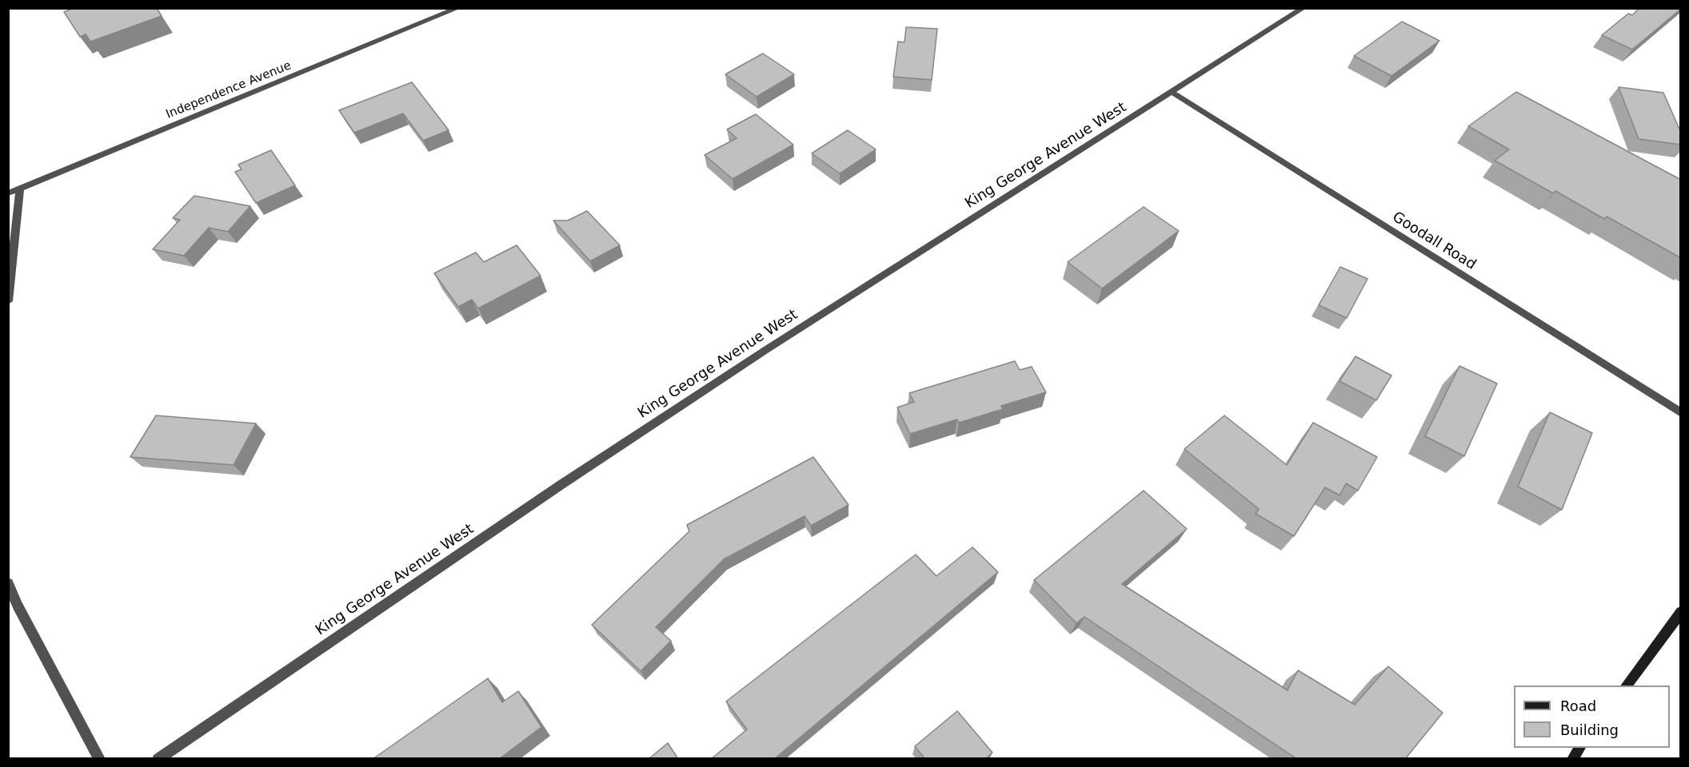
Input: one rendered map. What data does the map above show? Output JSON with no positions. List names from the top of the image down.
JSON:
{
  "streets": {
    "street": ["Independence Avenue", "King George Avenue West", "Goodall Road"]
  },
  "crossings": [
    ["King George Avenue West", "Goodall Road"]
  ],
  "legend": ["Road", "Building"]
}
